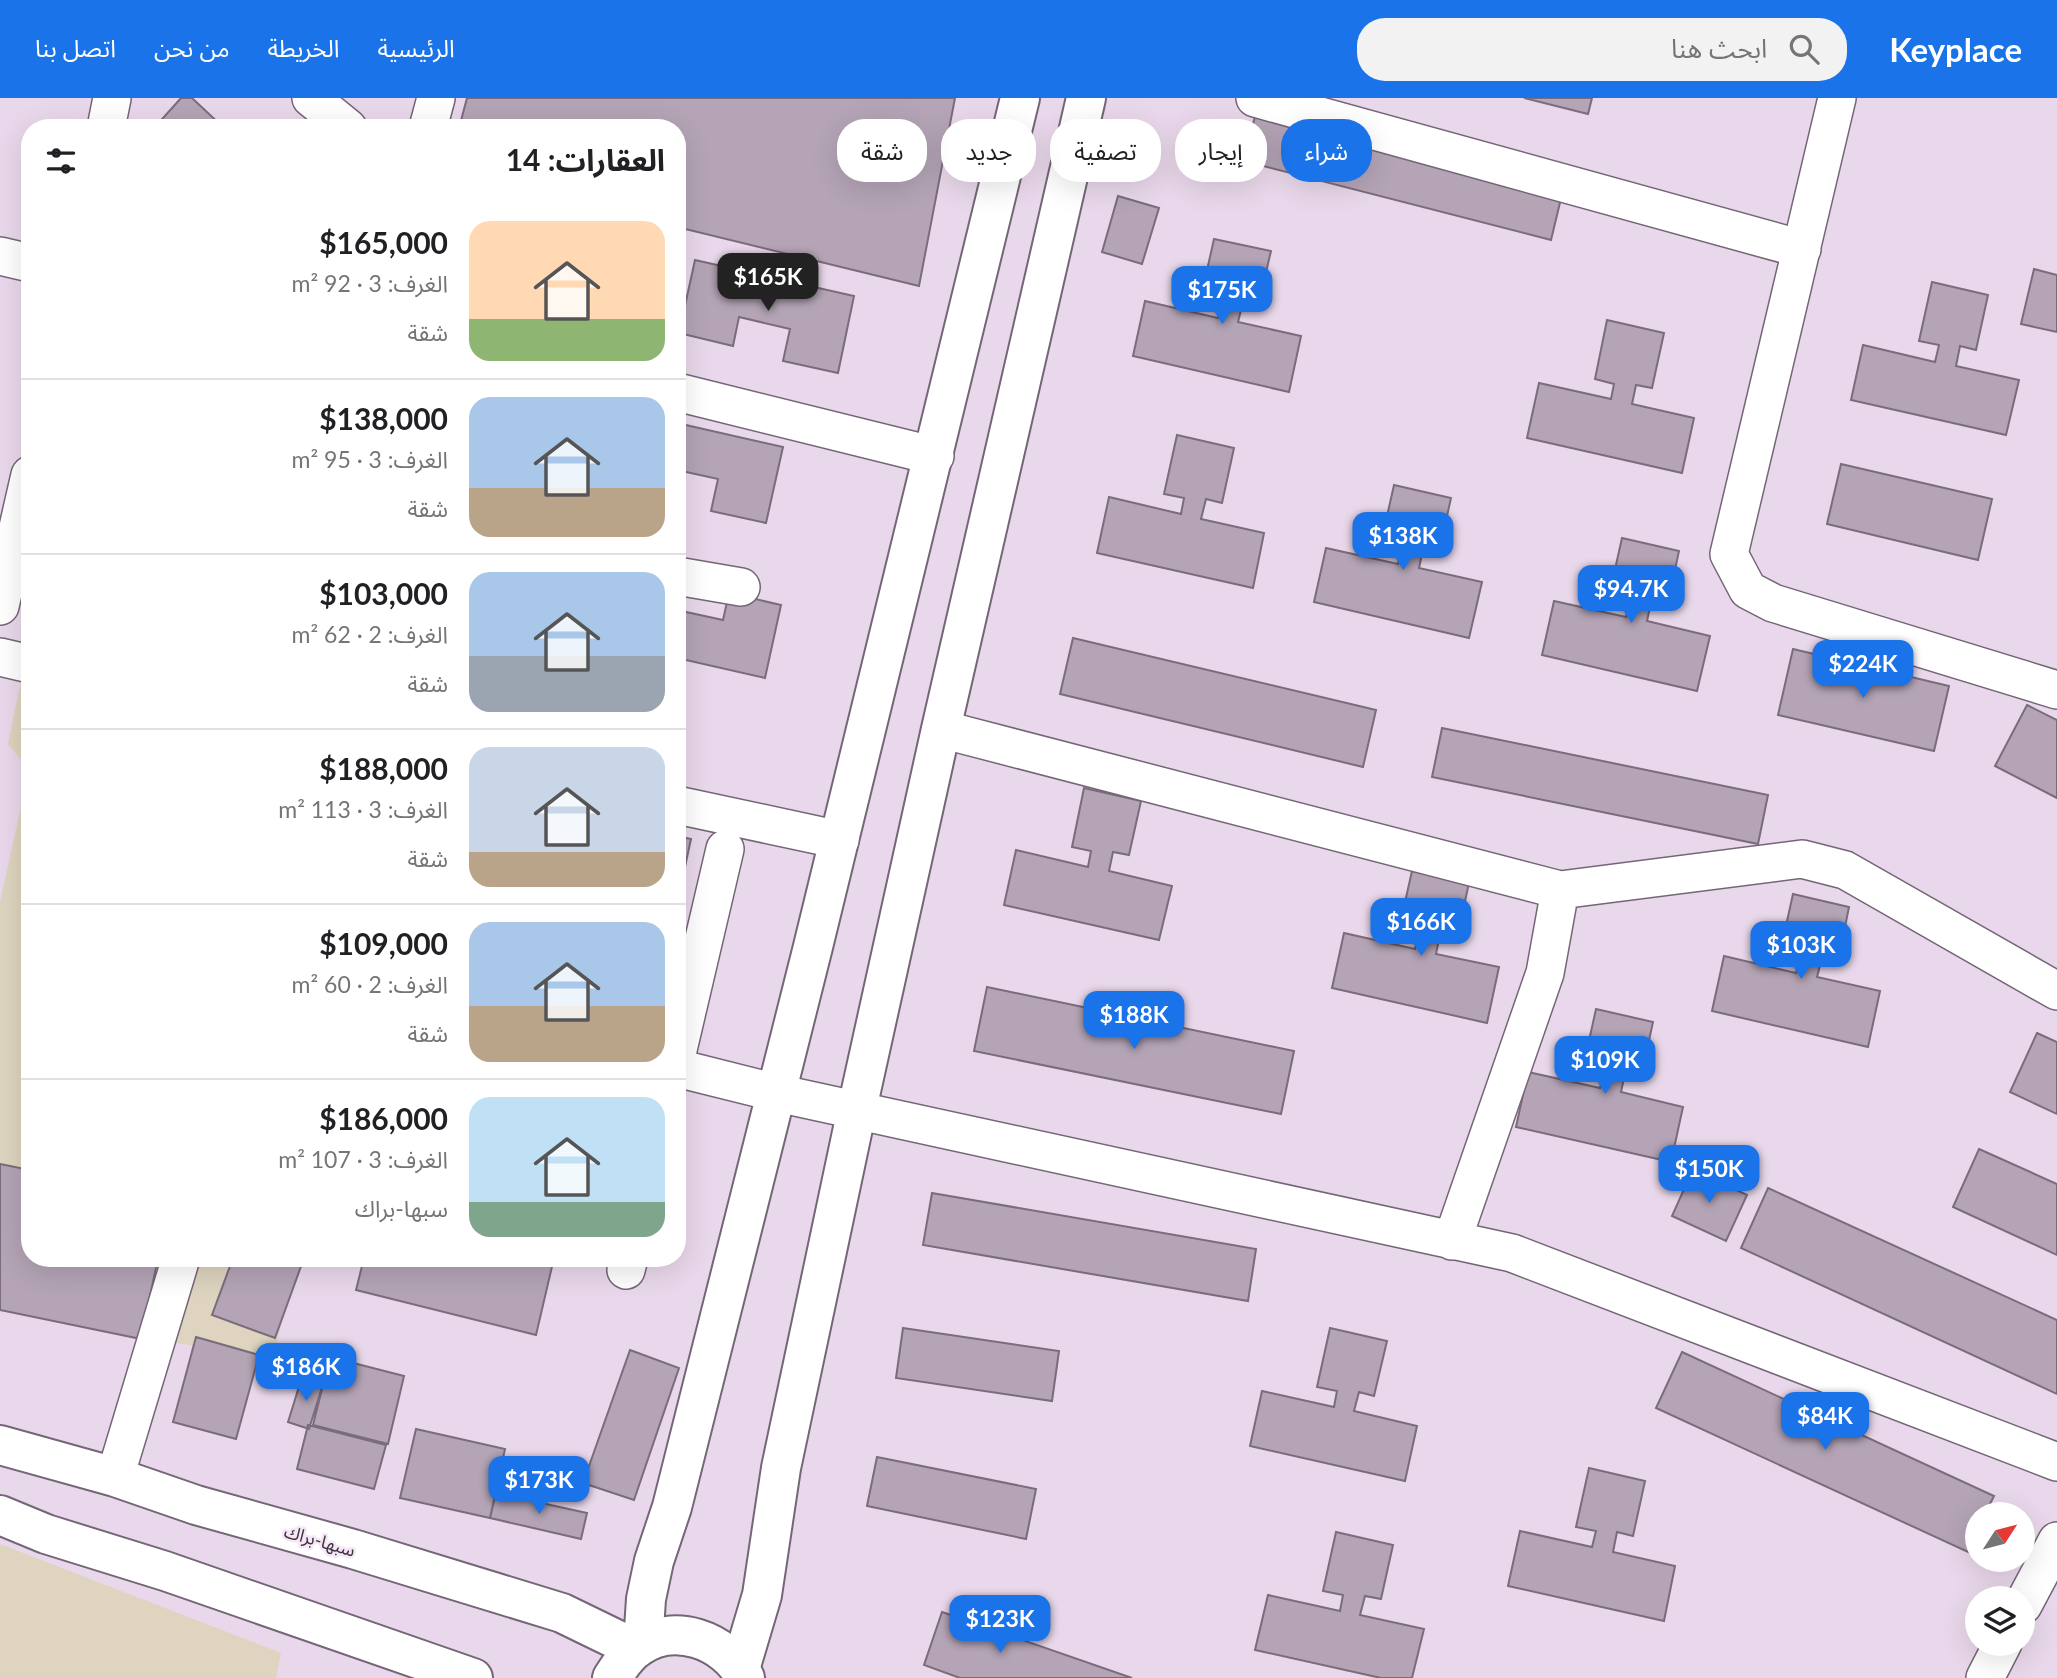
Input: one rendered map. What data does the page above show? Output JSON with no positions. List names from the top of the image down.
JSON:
{
  "streets": {
    "main road": ["سبها-براك"]
  },
  "north": "top right",
  "page": {
    "header": "Keyplace",
    "search": "ابحث هنا",
    "nav": [
      "الرئيسية",
      "الخريطة",
      "من نحن",
      "اتصل بنا"
    ],
    "chip": [
      "شراء",
      "إيجار",
      "تصفية",
      "جديد",
      "شقة"
    ],
    "heading": "العقارات: 14",
    "list": [
      {
        "name": "$165,000",
        "note": "الغرف: 3 · 92 m² · شقة"
      },
      {
        "name": "$138,000",
        "note": "الغرف: 3 · 95 m² · شقة"
      },
      {
        "name": "$103,000",
        "note": "الغرف: 2 · 62 m² · شقة"
      },
      {
        "name": "$188,000",
        "note": "الغرف: 3 · 113 m² · شقة"
      },
      {
        "name": "$109,000",
        "note": "الغرف: 2 · 60 m² · شقة"
      },
      {
        "name": "$186,000",
        "note": "الغرف: 3 · 107 m² · سبها-براك"
      }
    ],
    "price": [
      "$165K",
      "$175K",
      "$138K",
      "$94.7K",
      "$224K",
      "$166K",
      "$103K",
      "$188K",
      "$109K",
      "$150K",
      "$186K",
      "$84K",
      "$173K",
      "$123K"
    ]
  }
}
